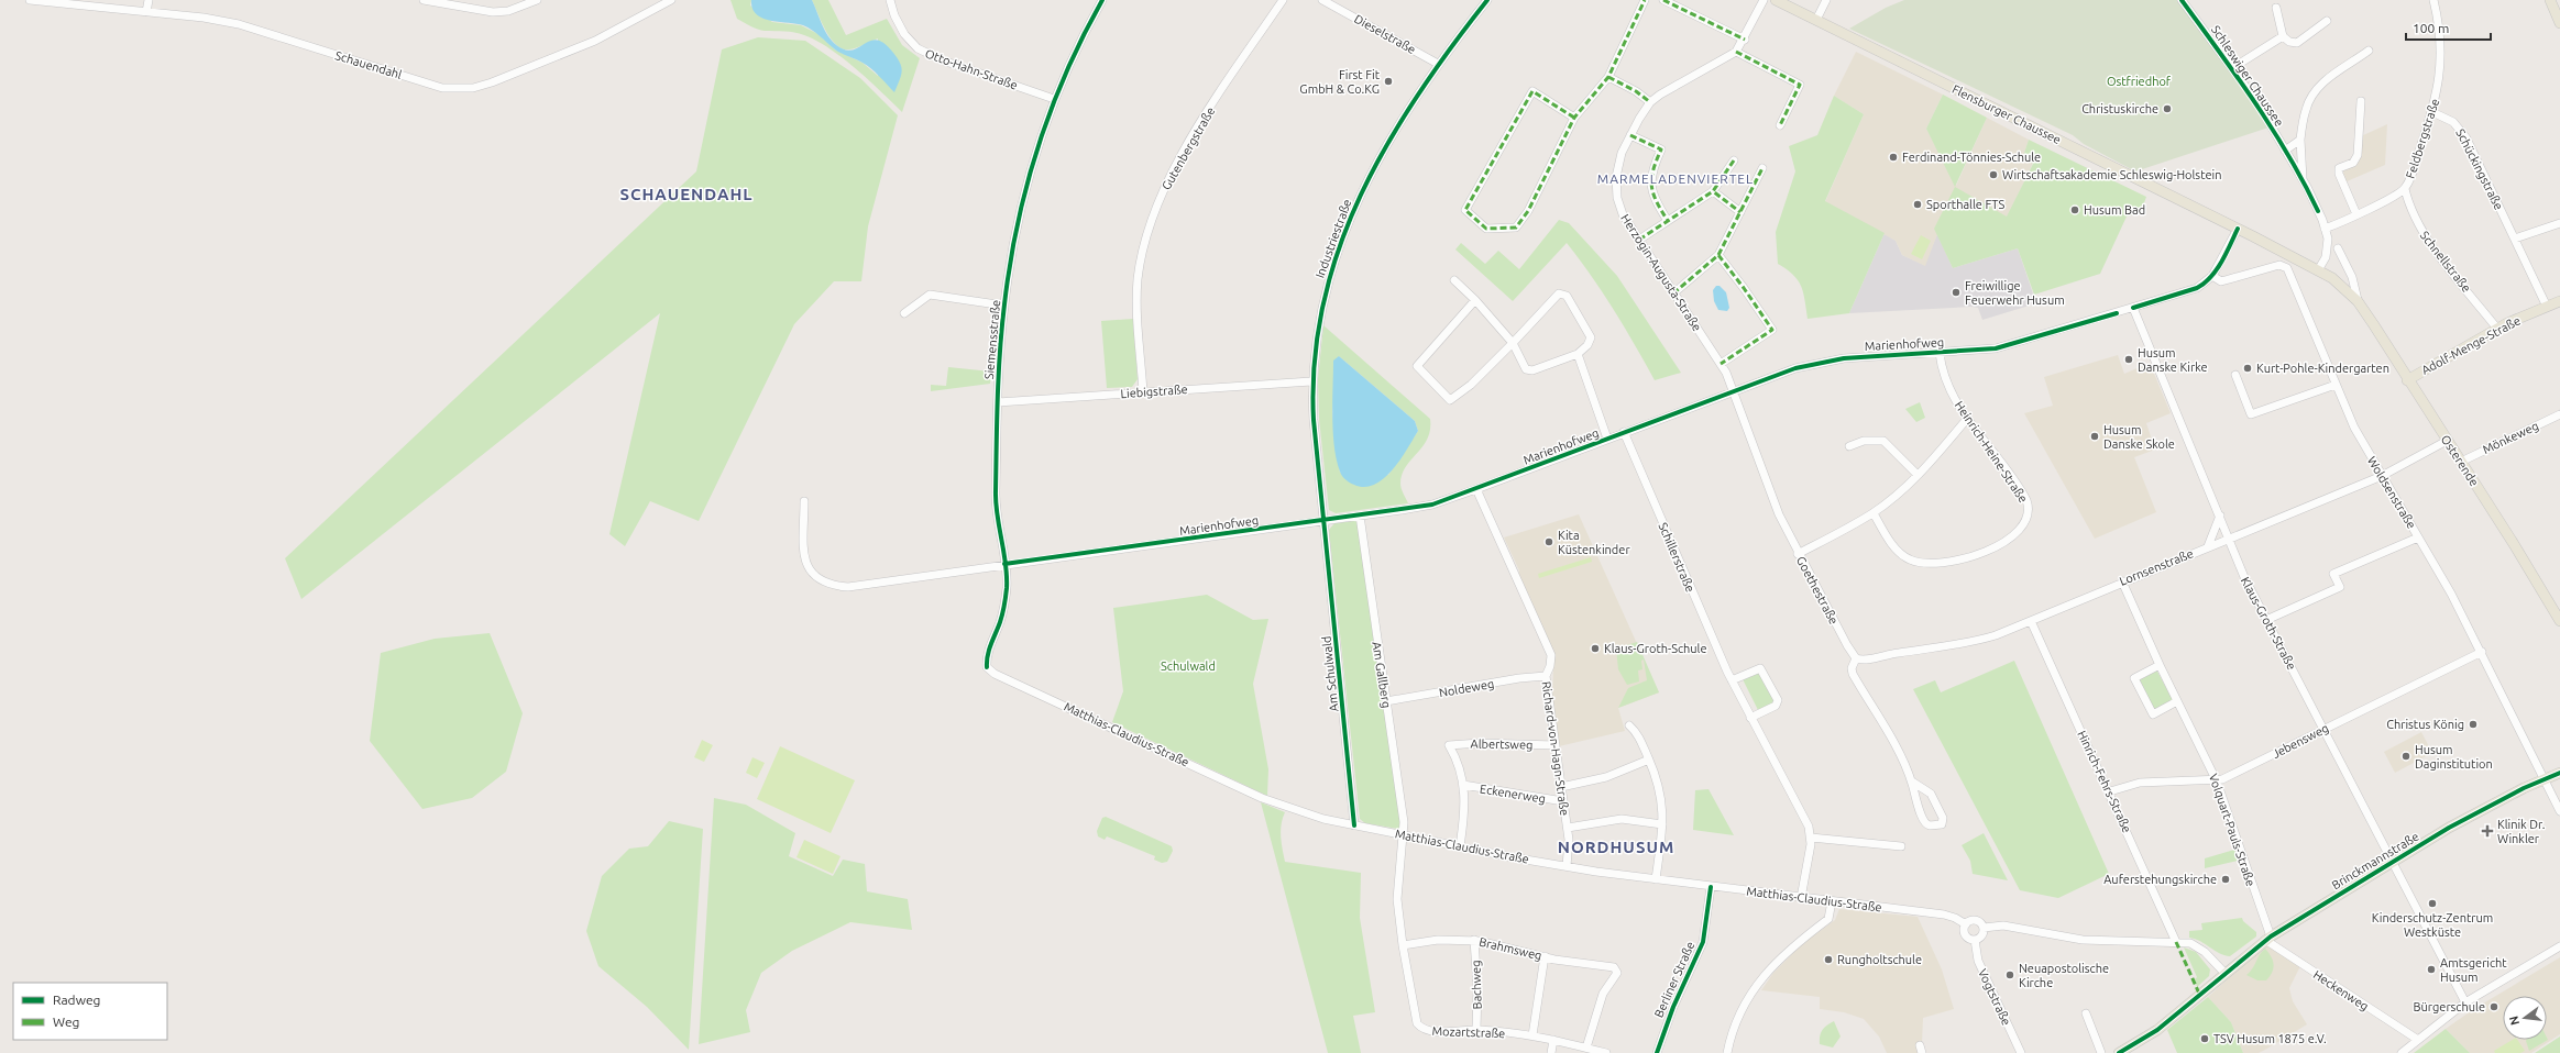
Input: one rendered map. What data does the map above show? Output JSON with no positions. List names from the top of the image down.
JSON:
{
  "streets": {
    "main road": [
      "Flensburger Chaussee",
      "Adolf-Menge-Straße",
      "Osterende",
      "Brinckmannstraße"
    ],
    "street": [
      "Dieselstraße",
      "Schauendahl",
      "Otto-Hahn-Straße",
      "Schleswiger Chaussee",
      "Feldbergstraße",
      "Gutenbergstraße",
      "Schückingstraße",
      "Industriestraße",
      "Schnellstraße",
      "Herzogin-Augusta-Straße",
      "Siemensstraße",
      "Marienhofweg",
      "Liebigstraße",
      "Mönkeweg",
      "Heinrich-Heine-Straße",
      "Woldsenstraße",
      "Schillerstraße",
      "Lornsenstraße",
      "Goethestraße",
      "Klaus-Groth-Straße",
      "Am Schulwald",
      "Am Gallberg",
      "Noldeweg",
      "Matthias-Claudius-Straße",
      "Jebensweg",
      "Albertsweg",
      "Richard-von-Hagn-Straße",
      "Hinrich-Fehrs-Straße",
      "Eckenerweg",
      "Volquart-Pauls-Straße",
      "Brahmsweg",
      "Berliner Straße",
      "Bachweg",
      "Heckenweg",
      "Vogtstraße",
      "Mozartstraße"
    ]
  },
  "crossings": [
    ["Dieselstraße", "Industriestraße"],
    ["Otto-Hahn-Straße", "Siemensstraße"],
    ["Schleswiger Chaussee", "Feldbergstraße"],
    ["Schleswiger Chaussee", "Osterende"],
    ["Flensburger Chaussee", "Marienhofweg"],
    ["Flensburger Chaussee", "Osterende"],
    ["Feldbergstraße", "Schückingstraße"],
    ["Feldbergstraße", "Schnellstraße"],
    ["Gutenbergstraße", "Liebigstraße"],
    ["Schückingstraße", "Adolf-Menge-Straße"],
    ["Industriestraße", "Marienhofweg"],
    ["Industriestraße", "Liebigstraße"],
    ["Industriestraße", "Am Schulwald"],
    ["Schnellstraße", "Adolf-Menge-Straße"],
    ["Herzogin-Augusta-Straße", "Marienhofweg"],
    ["Herzogin-Augusta-Straße", "Goethestraße"],
    ["Siemensstraße", "Marienhofweg"],
    ["Siemensstraße", "Liebigstraße"],
    ["Siemensstraße", "Matthias-Claudius-Straße"],
    ["Marienhofweg", "Heinrich-Heine-Straße"],
    ["Marienhofweg", "Osterende"],
    ["Marienhofweg", "Woldsenstraße"],
    ["Marienhofweg", "Schillerstraße"],
    ["Marienhofweg", "Goethestraße"],
    ["Marienhofweg", "Klaus-Groth-Straße"],
    ["Marienhofweg", "Am Schulwald"],
    ["Marienhofweg", "Am Gallberg"],
    ["Marienhofweg", "Richard-von-Hagn-Straße"],
    ["Adolf-Menge-Straße", "Osterende"],
    ["Mönkeweg", "Osterende"],
    ["Osterende", "Lornsenstraße"],
    ["Woldsenstraße", "Lornsenstraße"],
    ["Woldsenstraße", "Jebensweg"],
    ["Woldsenstraße", "Brinckmannstraße"],
    ["Schillerstraße", "Matthias-Claudius-Straße"],
    ["Lornsenstraße", "Goethestraße"],
    ["Lornsenstraße", "Klaus-Groth-Straße"],
    ["Lornsenstraße", "Hinrich-Fehrs-Straße"],
    ["Lornsenstraße", "Volquart-Pauls-Straße"],
    ["Klaus-Groth-Straße", "Jebensweg"],
    ["Klaus-Groth-Straße", "Brinckmannstraße"],
    ["Am Schulwald", "Matthias-Claudius-Straße"],
    ["Am Gallberg", "Noldeweg"],
    ["Am Gallberg", "Matthias-Claudius-Straße"],
    ["Am Gallberg", "Mozartstraße"],
    ["Noldeweg", "Richard-von-Hagn-Straße"],
    ["Matthias-Claudius-Straße", "Richard-von-Hagn-Straße"],
    ["Matthias-Claudius-Straße", "Hinrich-Fehrs-Straße"],
    ["Matthias-Claudius-Straße", "Brinckmannstraße"],
    ["Matthias-Claudius-Straße", "Berliner Straße"],
    ["Matthias-Claudius-Straße", "Vogtstraße"],
    ["Matthias-Claudius-Straße", "Mozartstraße"],
    ["Jebensweg", "Hinrich-Fehrs-Straße"],
    ["Jebensweg", "Volquart-Pauls-Straße"],
    ["Albertsweg", "Richard-von-Hagn-Straße"],
    ["Albertsweg", "Eckenerweg"],
    ["Richard-von-Hagn-Straße", "Eckenerweg"],
    ["Volquart-Pauls-Straße", "Brinckmannstraße"],
    ["Volquart-Pauls-Straße", "Heckenweg"],
    ["Brinckmannstraße", "Heckenweg"],
    ["Brahmsweg", "Bachweg"],
    ["Brahmsweg", "Mozartstraße"],
    ["Bachweg", "Mozartstraße"]
  ],
  "districts": ["MARMELADENVIERTEL", "SCHAUENDAHL", "NORDHUSUM"],
  "parks": ["Ostfriedhof", "Schulwald"],
  "places": {
    "other": [
      "First Fit GmbH & Co.KG",
      "Christuskirche",
      "Ferdinand-Tönnies-Schule",
      "Wirtschaftsakademie Schleswig-Holstein",
      "Sporthalle FTS",
      "Husum Bad",
      "Freiwillige Feuerwehr Husum",
      "Husum Danske Kirke",
      "Kurt-Pohle-Kindergarten",
      "Husum Danske Skole",
      "Kita Küstenkinder",
      "Klaus-Groth-Schule",
      "Christus König",
      "Husum Daginstitution",
      "Auferstehungskirche",
      "Kinderschutz-Zentrum Westküste",
      "Rungholtschule",
      "Amtsgericht Husum",
      "Neuapostolische Kirche",
      "Bürgerschule",
      "TSV Husum 1875 e.V."
    ],
    "health": ["Klinik Dr. Winkler"]
  },
  "legend": ["Radweg", "Weg"],
  "scale_bar": "100 m",
  "north": "left"
}
